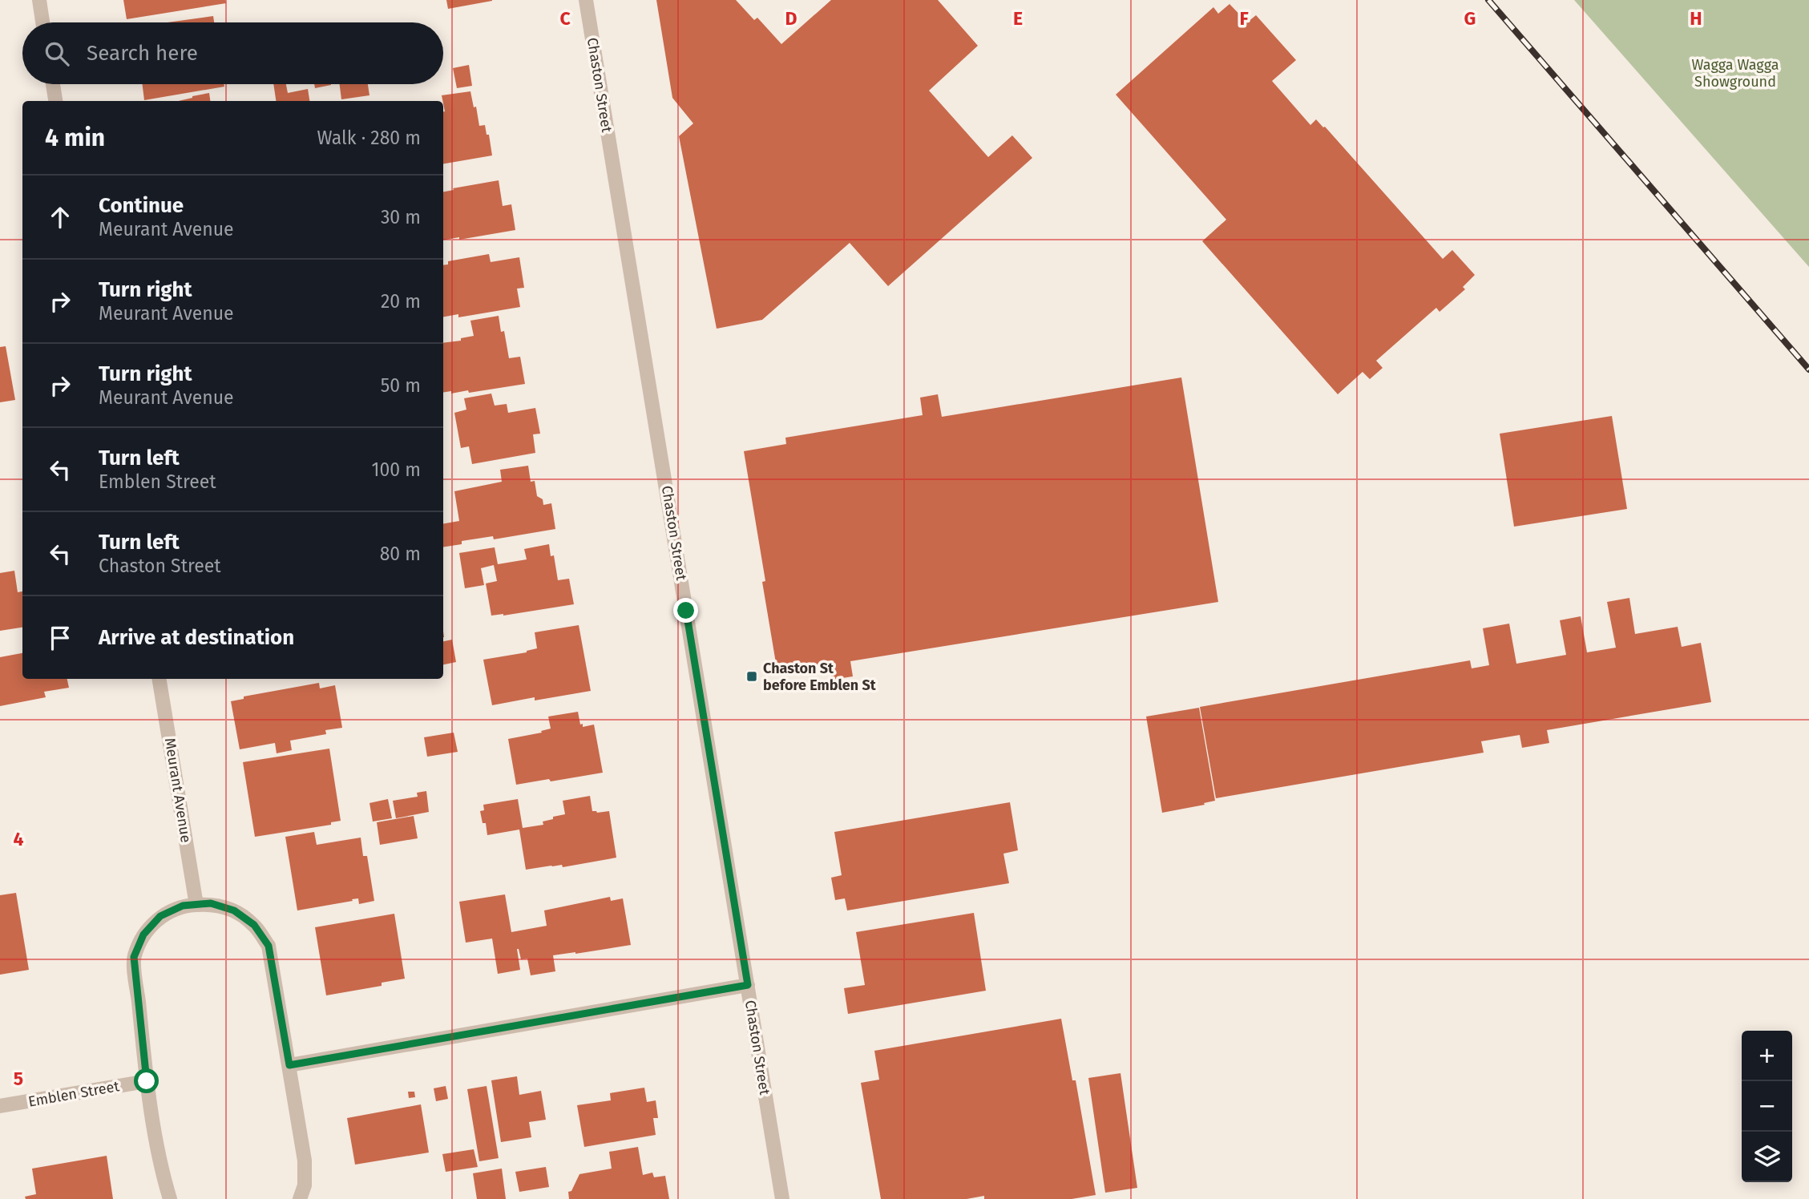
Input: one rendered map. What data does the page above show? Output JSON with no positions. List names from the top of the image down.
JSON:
{
  "streets": {
    "street": ["Chaston Street", "Meurant Avenue", "Emblen Street"]
  },
  "parks": ["Wagga Wagga Showground"],
  "places": {
    "transit": ["Chaston St before Emblen St"]
  },
  "page": {
    "search": "Search here",
    "heading": ["4 min", "Walk · 280 m"],
    "list": [
      ["Continue", "Meurant Avenue", "30 m"],
      ["Turn right", "Meurant Avenue", "20 m"],
      ["Turn right", "Meurant Avenue", "50 m"],
      ["Turn left", "Emblen Street", "100 m"],
      ["Turn left", "Chaston Street", "80 m"],
      "Arrive at destination"
    ],
    "map_buttons": ["+", "−"]
  },
  "grid": {
    "columns": [
      "C",
      "D",
      "E",
      "F",
      "G",
      "H"
    ],
    "rows": ["4", "5"]
  }
}
